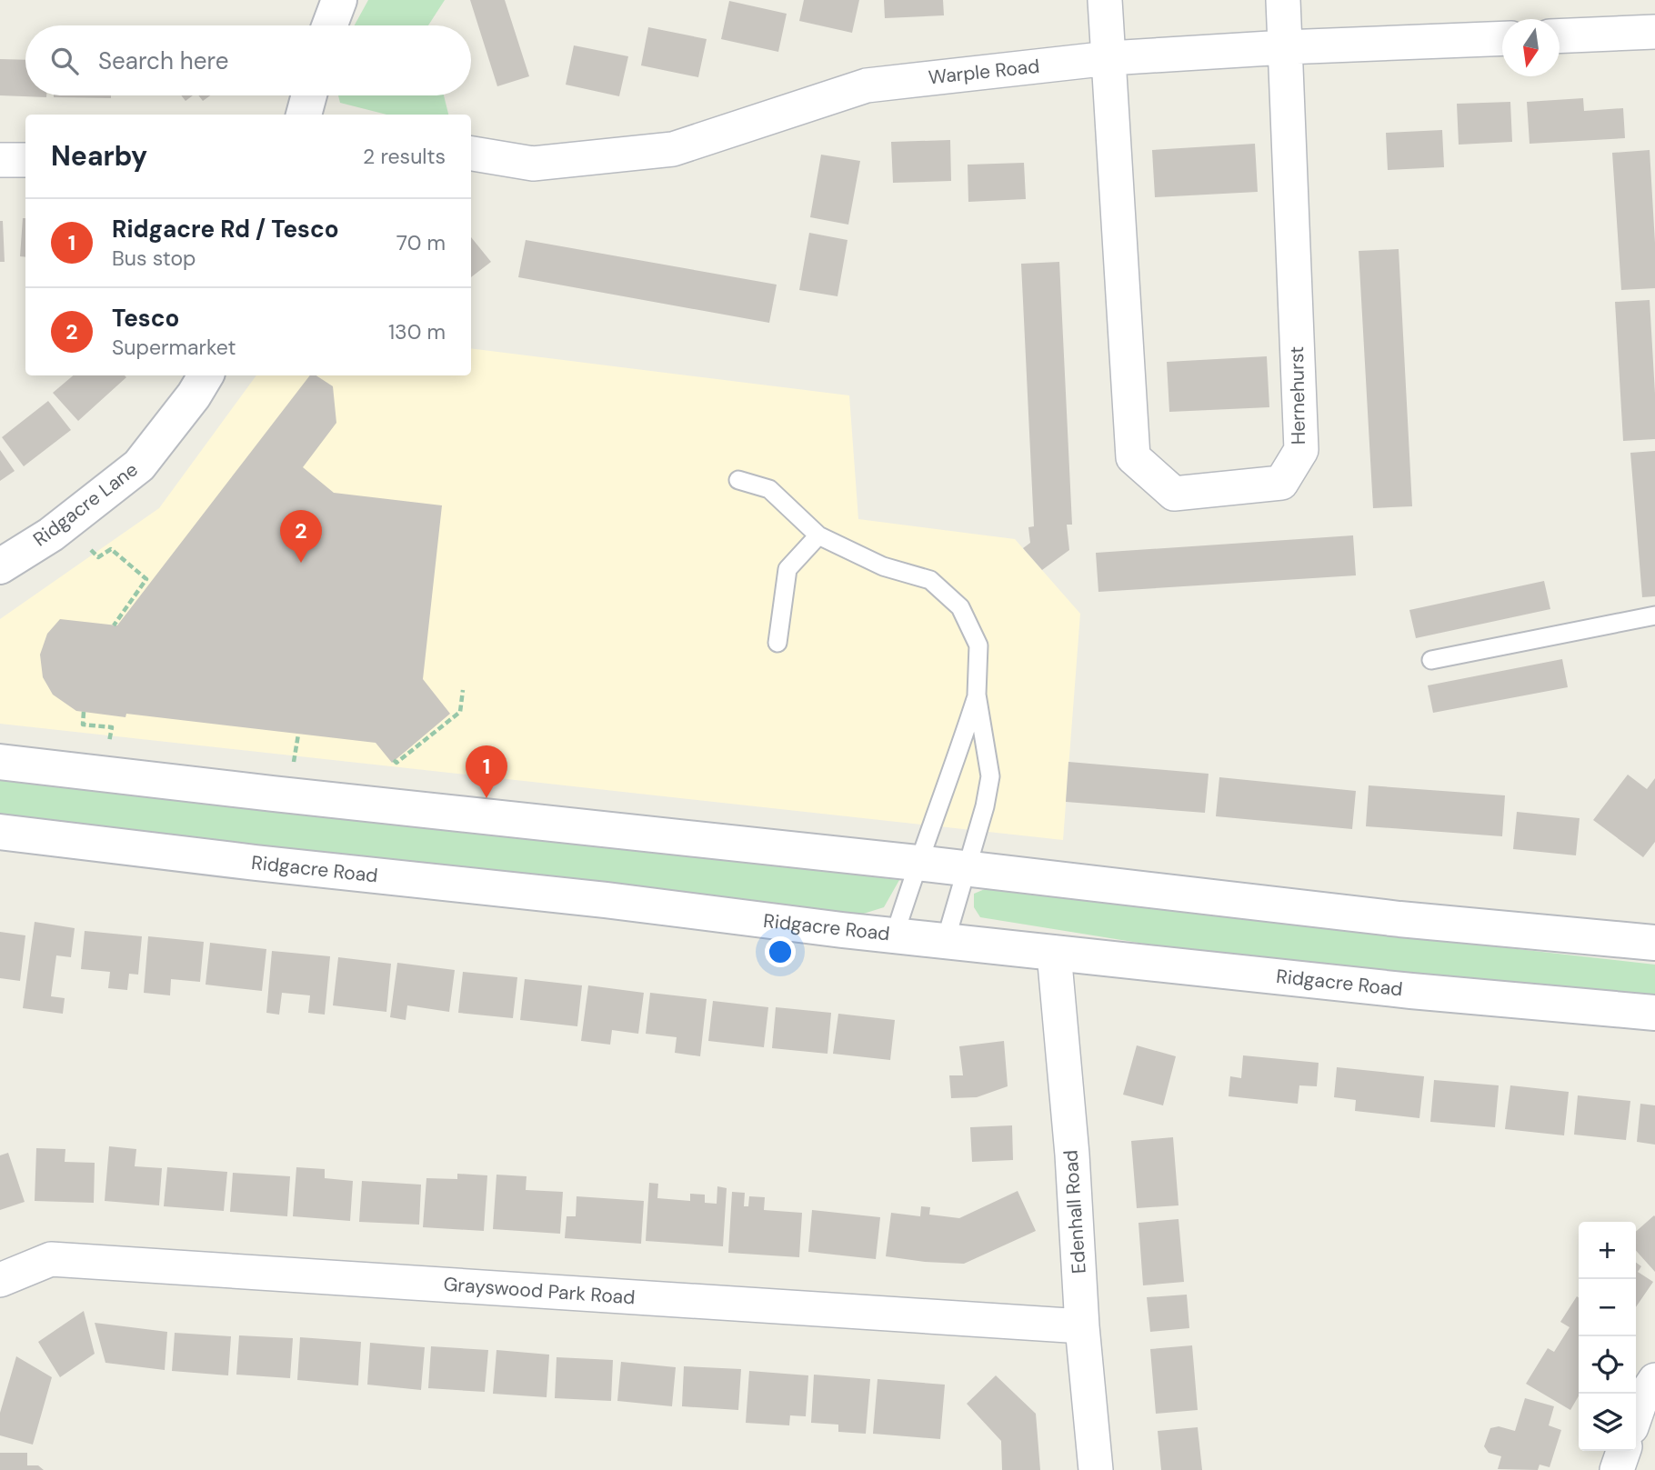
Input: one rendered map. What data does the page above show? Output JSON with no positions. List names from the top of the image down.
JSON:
{
  "streets": {
    "street": [
      "Warple Road",
      "Hernehurst",
      "Ridgacre Lane",
      "Ridgacre Road",
      "Edenhall Road",
      "Grayswood Park Road"
    ]
  },
  "crossings": [
    ["Warple Road", "Hernehurst"],
    ["Ridgacre Road", "Edenhall Road"],
    ["Edenhall Road", "Grayswood Park Road"]
  ],
  "north": "bottom",
  "page": {
    "search": "Search here",
    "heading": ["Nearby", "2 results"],
    "list": [
      {
        "mark": "1",
        "name": "Ridgacre Rd / Tesco",
        "note": "Bus stop",
        "value": "70 m"
      },
      {
        "mark": "2",
        "name": "Tesco",
        "note": "Supermarket",
        "value": "130 m"
      }
    ],
    "pins": ["2", "1"],
    "map_buttons": ["+", "−"]
  }
}
